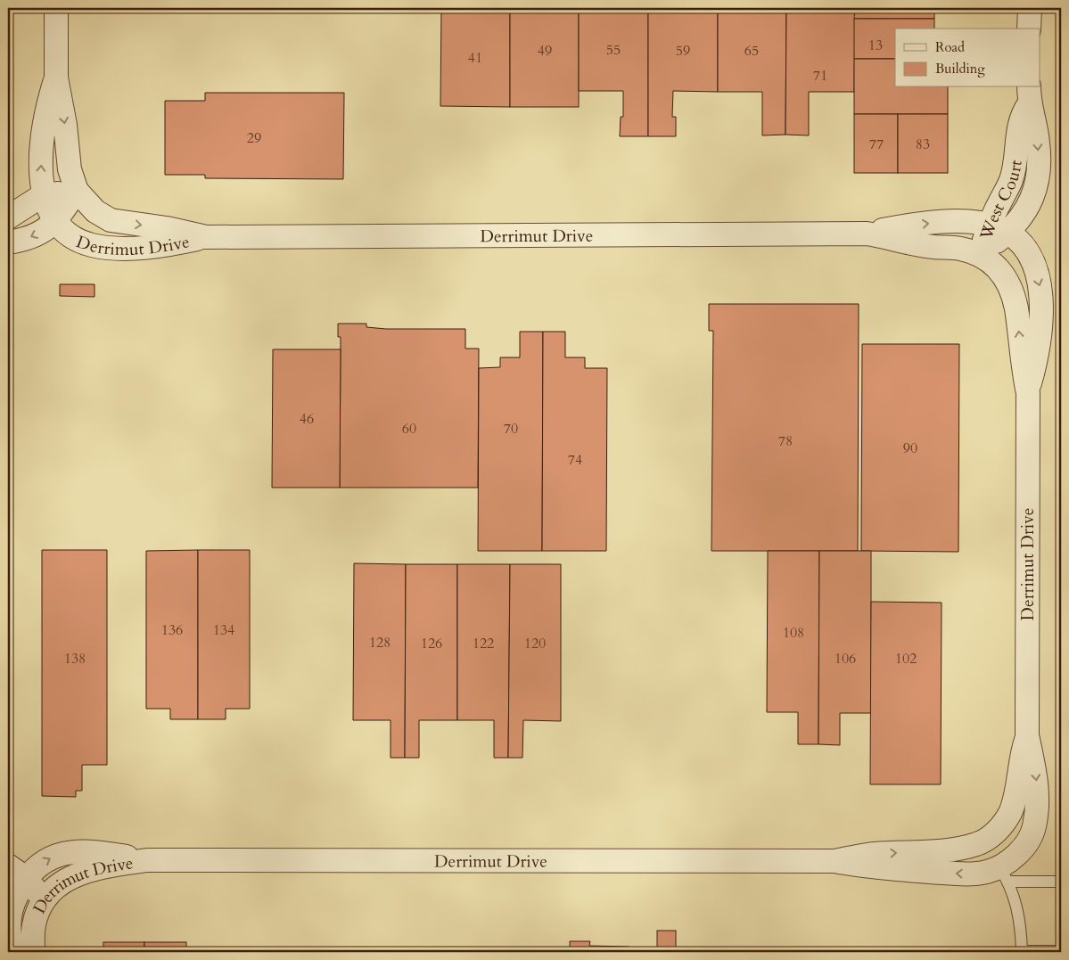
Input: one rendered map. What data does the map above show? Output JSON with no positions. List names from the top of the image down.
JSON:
{
  "streets": {
    "street": ["West Court", "Derrimut Drive"]
  },
  "crossings": [
    ["West Court", "Derrimut Drive"]
  ],
  "house_numbers": [
    "13",
    "55",
    "49",
    "59",
    "65",
    "41",
    "71",
    "29",
    "77",
    "83",
    "46",
    "60",
    "70",
    "78",
    "90",
    "74",
    "136",
    "134",
    "108",
    "128",
    "126",
    "122",
    "120",
    "138",
    "106",
    "102"
  ],
  "legend": ["Road", "Building"]
}
